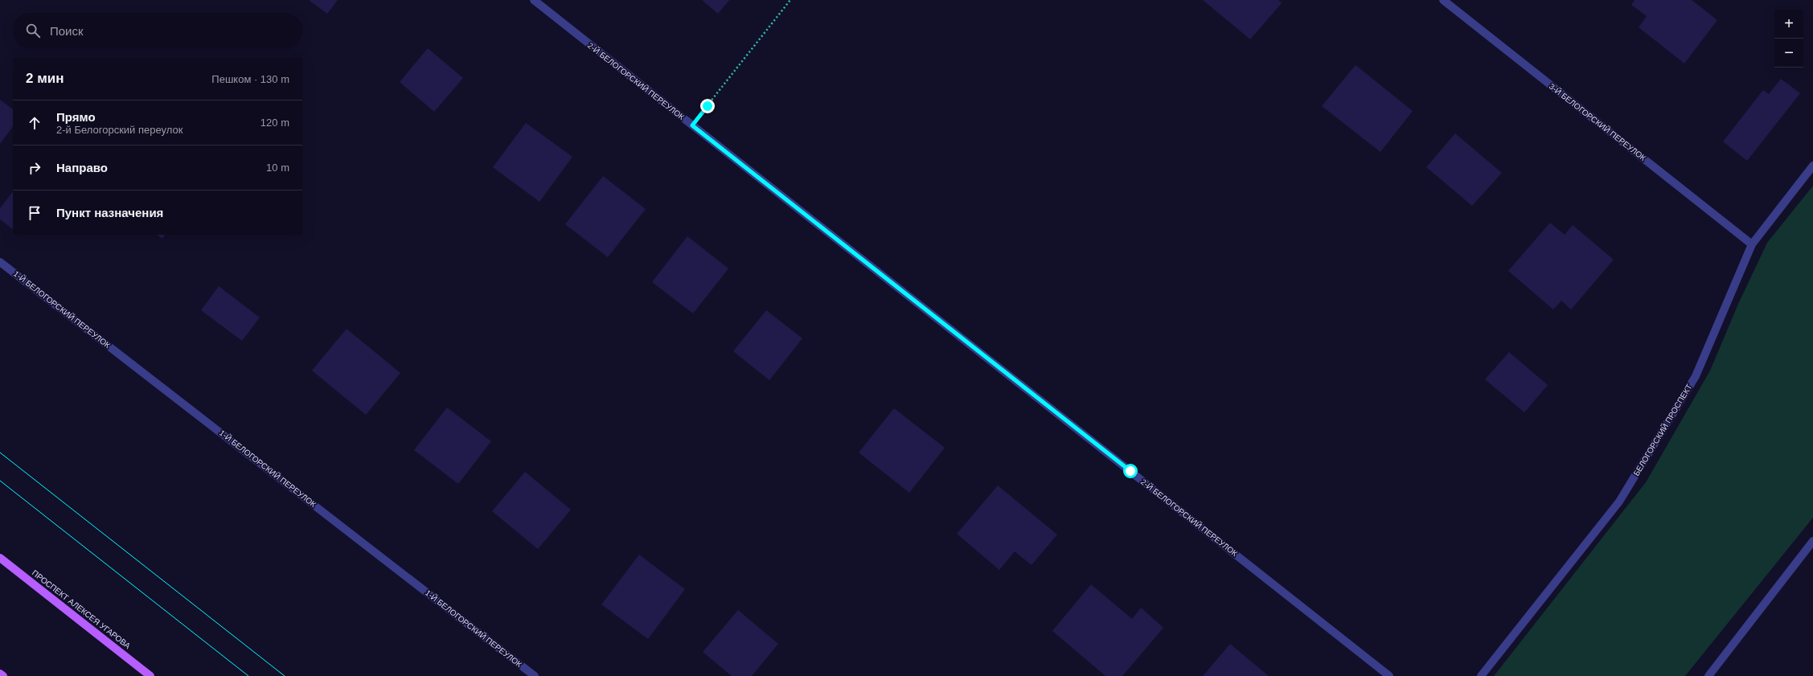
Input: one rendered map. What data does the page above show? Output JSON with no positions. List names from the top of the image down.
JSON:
{
  "streets": {
    "main road": ["ПРОСПЕКТ АЛЕКСЕЯ УГАРОВА"],
    "street": [
      "2-Й БЕЛОГОРСКИЙ ПЕРЕУЛОК",
      "3-Й БЕЛОГОРСКИЙ ПЕРЕУЛОК",
      "1-Й БЕЛОГОРСКИЙ ПЕРЕУЛОК",
      "БЕЛОГОРСКИЙ ПРОСПЕКТ"
    ]
  },
  "crossings": [
    ["3-Й БЕЛОГОРСКИЙ ПЕРЕУЛОК", "БЕЛОГОРСКИЙ ПРОСПЕКТ"]
  ],
  "page": {
    "map_buttons": ["+", "−"],
    "search": "Поиск",
    "heading": ["2 мин", "Пешком · 130 m"],
    "list": [
      ["Прямо", "2-й Белогорский переулок", "120 m"],
      ["Направо", "10 m"],
      "Пункт назначения"
    ]
  }
}
